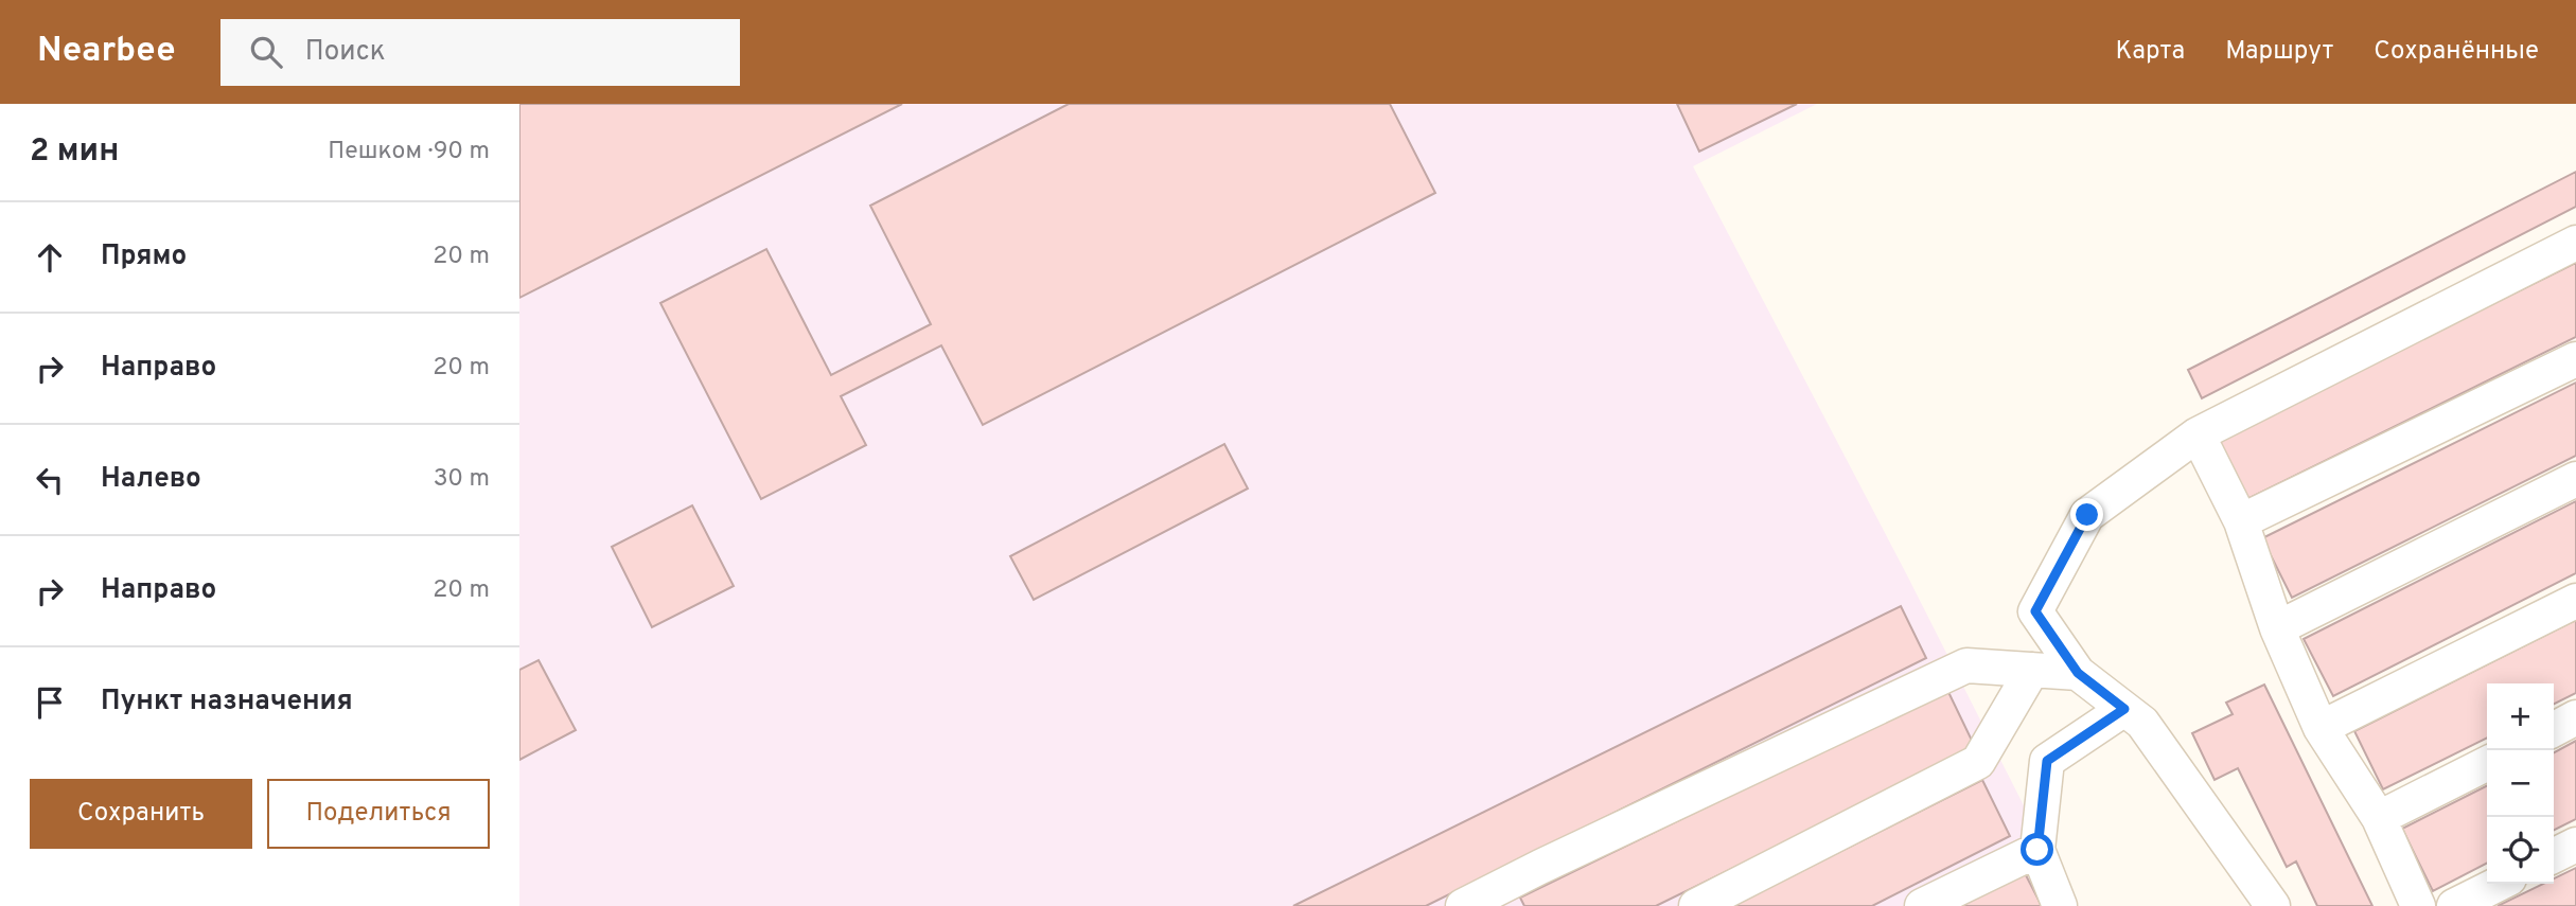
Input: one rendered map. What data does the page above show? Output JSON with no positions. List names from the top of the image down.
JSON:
{
  "page": {
    "header": "Nearbee",
    "search": "Поиск",
    "nav": ["Карта", "Маршрут", "Сохранённые"],
    "heading": ["2 мин", "Пешком · 90 m"],
    "list": [
      ["Прямо", "20 m"],
      ["Направо", "20 m"],
      ["Налево", "30 m"],
      ["Направо", "20 m"],
      "Пункт назначения"
    ],
    "map_buttons": ["+", "−"],
    "buttons": ["Сохранить", "Поделиться"]
  }
}
